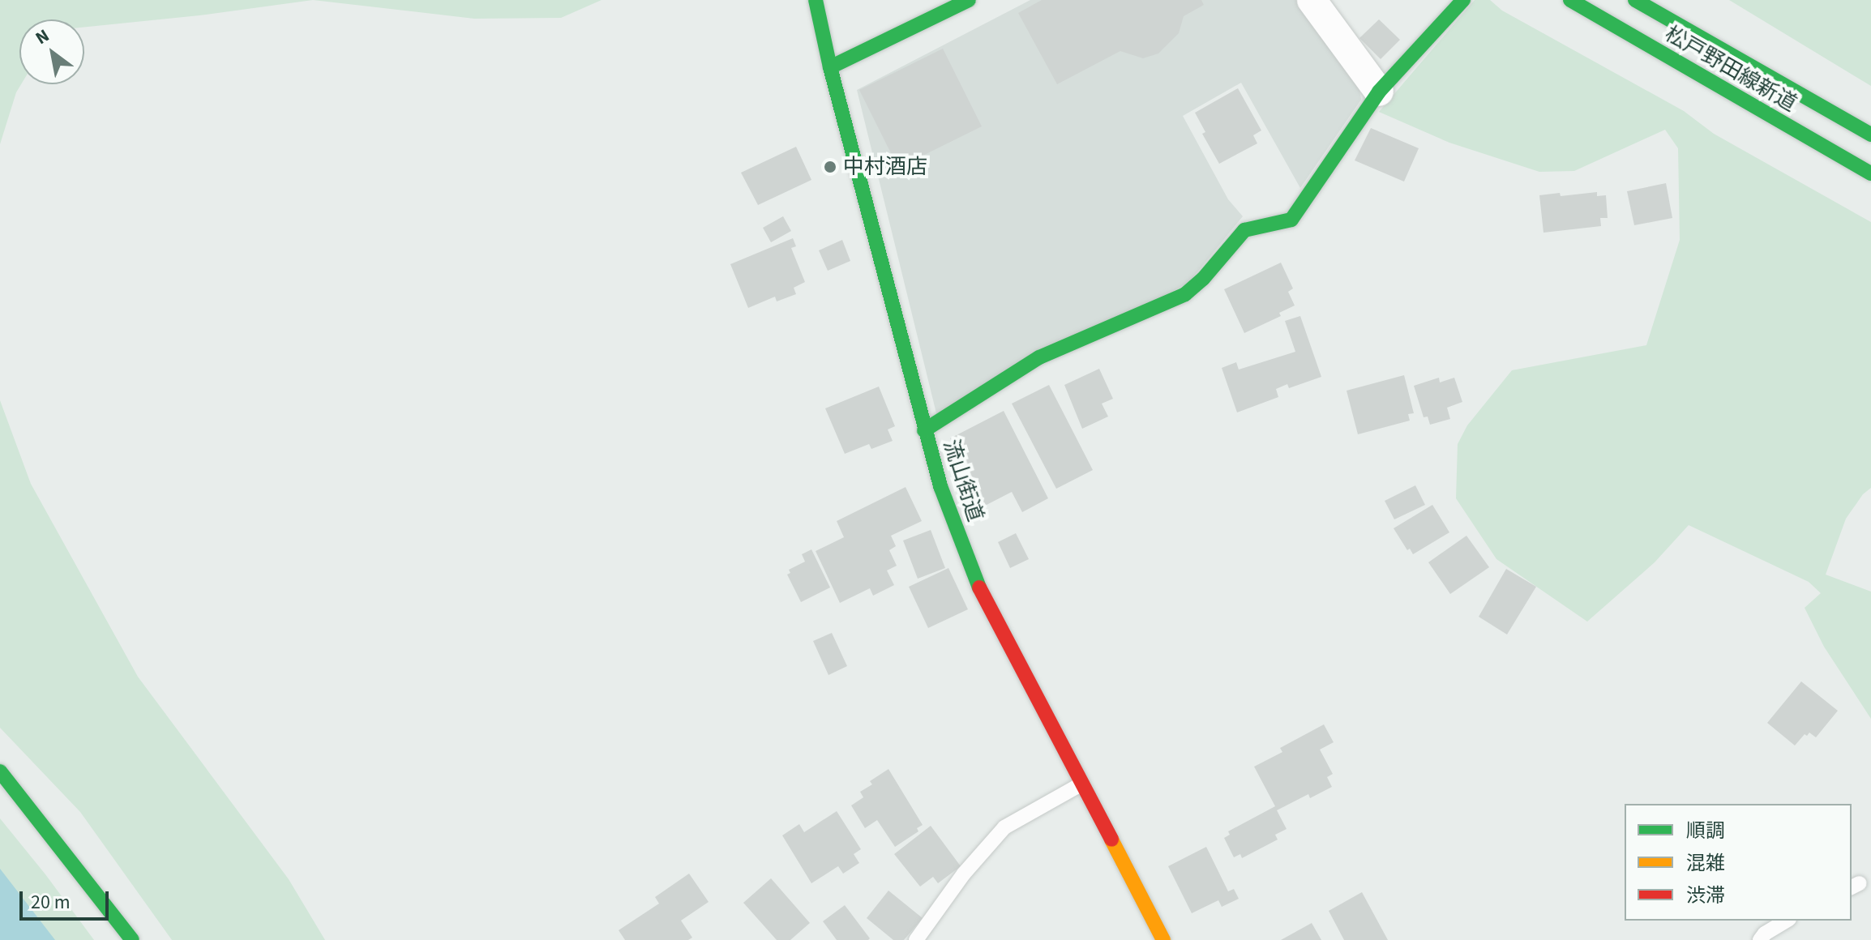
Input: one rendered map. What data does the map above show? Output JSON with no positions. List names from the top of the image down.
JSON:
{
  "streets": {
    "main road": ["松戸野田線新道", "流山街道"]
  },
  "places": ["中村酒店"],
  "legend": ["順調", "混雑", "渋滞"],
  "scale_bar": "20 m",
  "north": "top left"
}
